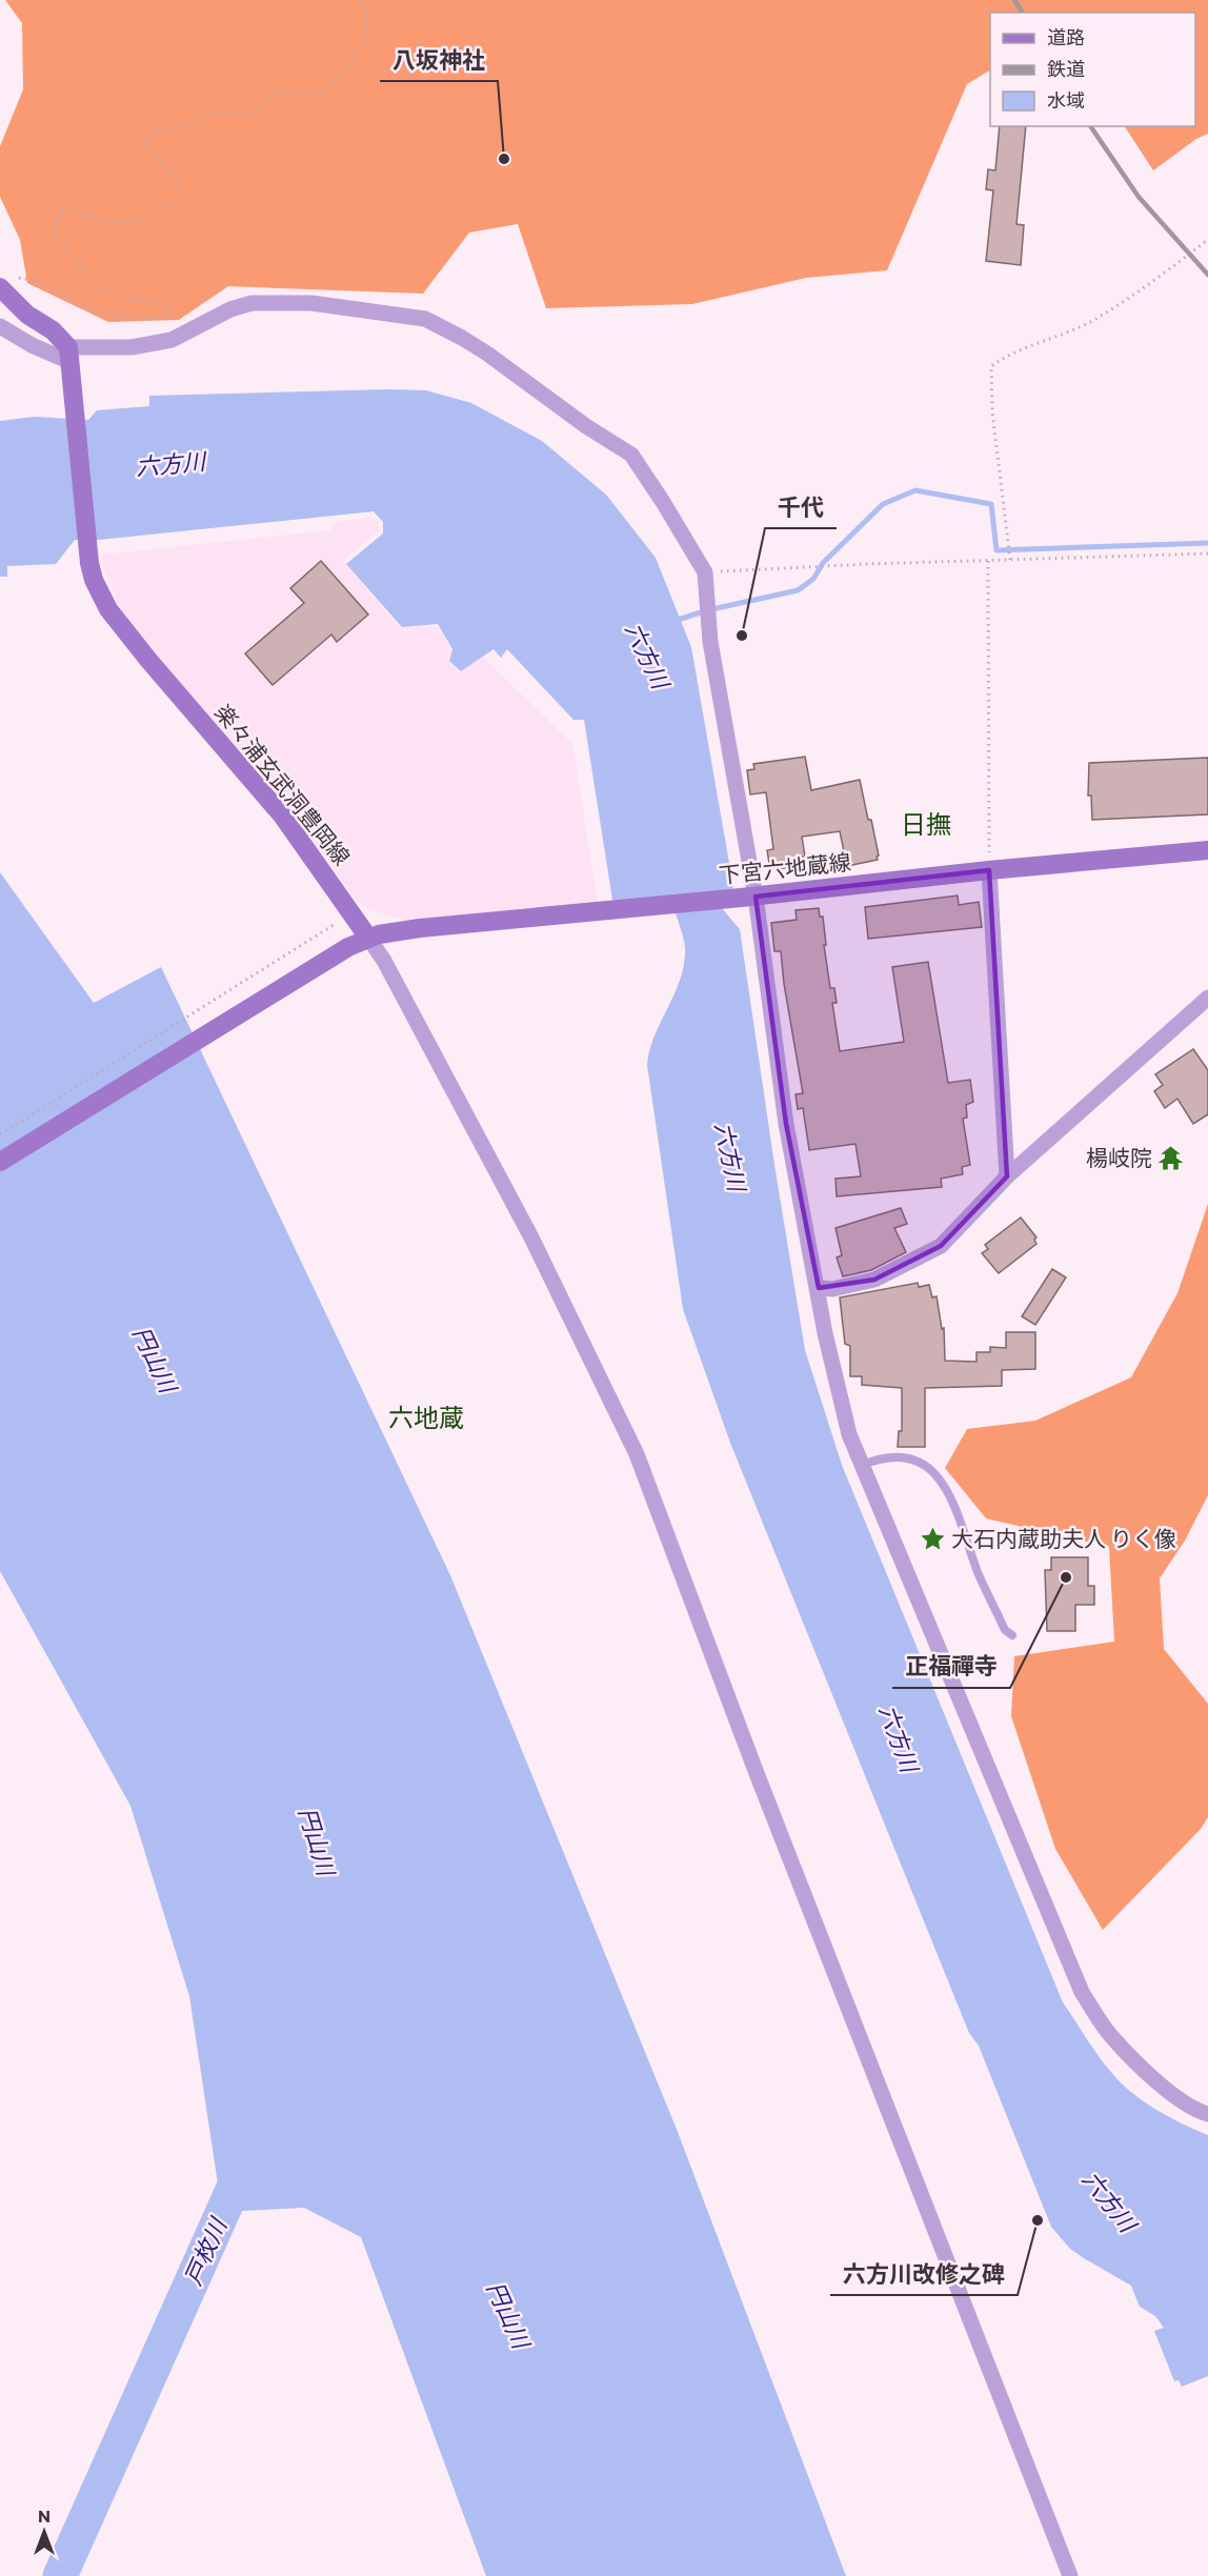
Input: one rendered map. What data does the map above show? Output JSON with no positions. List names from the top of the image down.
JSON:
{
  "streets": {
    "main road": ["楽々浦玄武洞豊岡線", "下宮六地蔵線"]
  },
  "crossings": [
    ["楽々浦玄武洞豊岡線", "下宮六地蔵線"]
  ],
  "districts": ["日撫", "六地蔵"],
  "water": ["六方川", "円山川", "戸枚川"],
  "places": {
    "other": [
      "八坂神社",
      "千代",
      "正福禪寺",
      "六方川改修之碑"
    ],
    "temple": ["楊岐院"],
    "place": ["大石内蔵助夫人 りく像"]
  },
  "legend": ["道路", "鉄道", "水域"],
  "north": "top"
}
